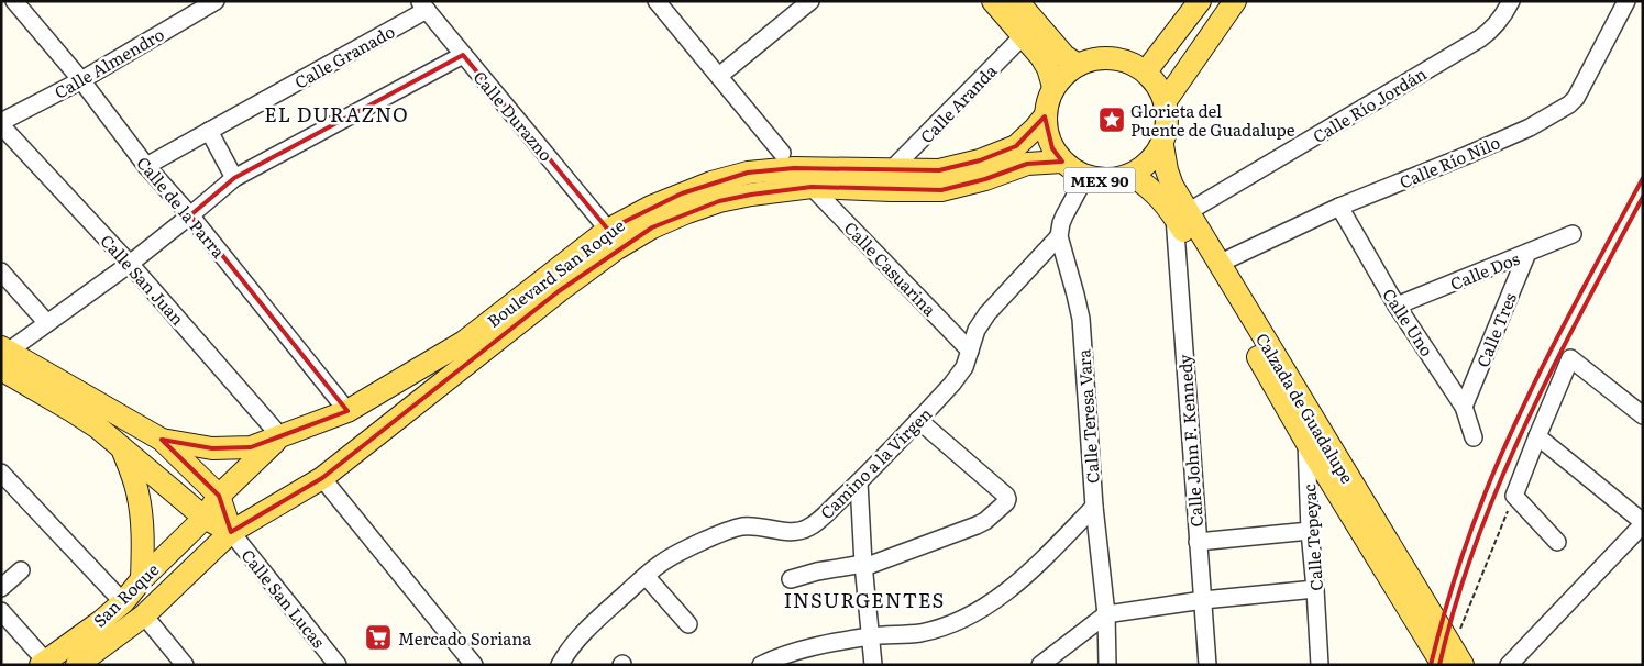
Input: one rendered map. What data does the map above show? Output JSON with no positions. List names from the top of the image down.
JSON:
{
  "streets": {
    "main road": [
      "MEX 90",
      "Boulevard San Roque",
      "Calzada de Guadalupe",
      "San Roque"
    ],
    "street": [
      "Calle Granado",
      "Calle Almendro",
      "Calle Aranda",
      "Calle Río Jordán",
      "Calle Durazno",
      "Calle Río Nilo",
      "Calle de la Parra",
      "Calle Casuarina",
      "Calle Dos",
      "Calle San Juan",
      "Calle Uno",
      "Calle Tres",
      "Calle Teresa Vara",
      "Calle John F. Kennedy",
      "Camino a la Virgen",
      "Calle Tepeyac",
      "Calle San Lucas"
    ]
  },
  "crossings": [
    ["Calle Granado", "Calle Durazno"],
    ["Calle Granado", "Calle de la Parra"],
    ["Calle Almendro", "Calle de la Parra"],
    ["Calle Almendro", "Calle San Juan"],
    ["Calle Aranda", "Boulevard San Roque"],
    ["Calle Río Jordán", "Calzada de Guadalupe"],
    ["Calle Río Jordán", "Calle John F. Kennedy"],
    ["Calle Durazno", "Boulevard San Roque"],
    ["Calle Río Nilo", "Calle Uno"],
    ["Calle Río Nilo", "Calzada de Guadalupe"],
    ["MEX 90", "Boulevard San Roque"],
    ["MEX 90", "Calzada de Guadalupe"],
    ["Calle de la Parra", "Boulevard San Roque"],
    ["Calle Casuarina", "Boulevard San Roque"],
    ["Calle Casuarina", "Camino a la Virgen"],
    ["Calle Dos", "Calle Uno"],
    ["Calle Dos", "Calle Tres"],
    ["Boulevard San Roque", "Calle San Juan"],
    ["Boulevard San Roque", "Calzada de Guadalupe"],
    ["Boulevard San Roque", "San Roque"],
    ["Boulevard San Roque", "Calle San Lucas"],
    ["Calle Uno", "Calle Tres"],
    ["Calzada de Guadalupe", "Calle John F. Kennedy"],
    ["Calzada de Guadalupe", "Calle Tepeyac"],
    ["Calle Teresa Vara", "Camino a la Virgen"],
    ["San Roque", "Calle San Lucas"]
  ],
  "districts": ["EL DURAZNO", "INSURGENTES"],
  "places": {
    "place": ["Glorieta del Puente de Guadalupe"],
    "supermarket": ["Mercado Soriana"]
  }
}
